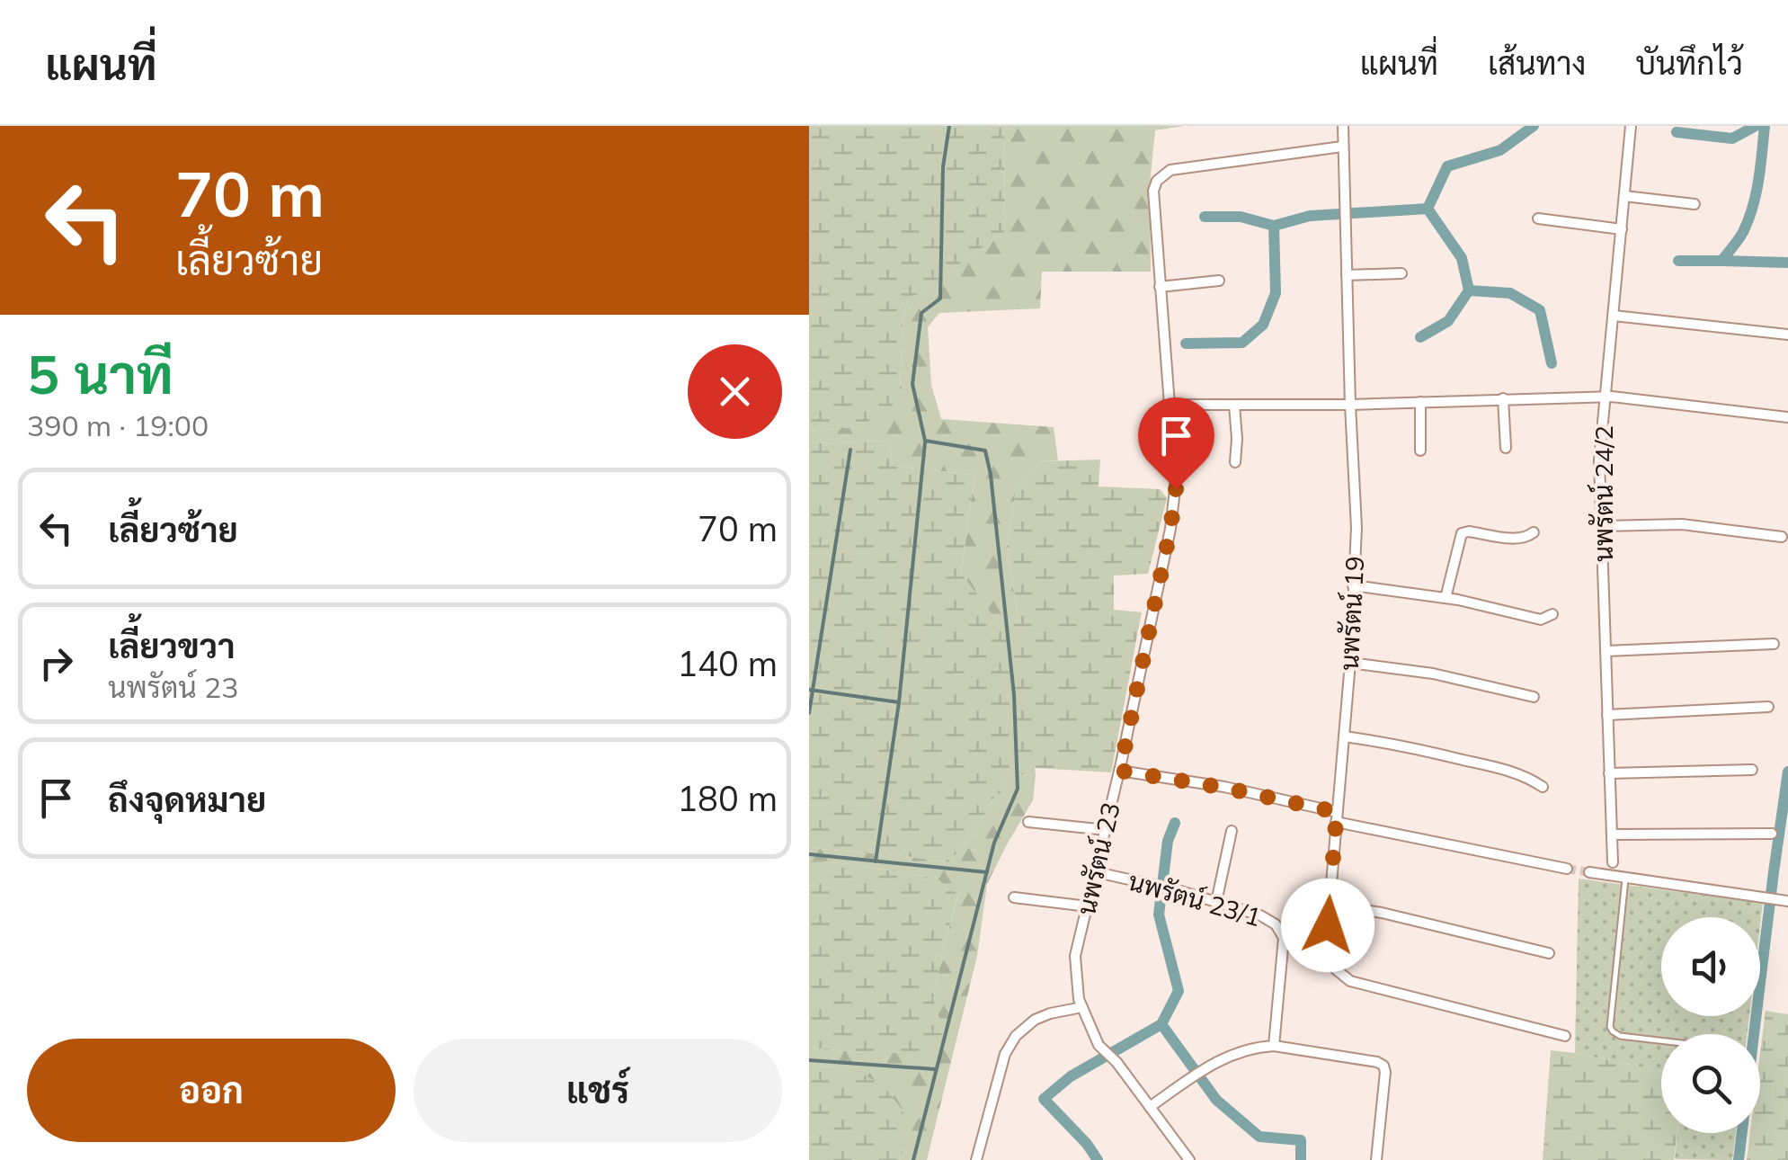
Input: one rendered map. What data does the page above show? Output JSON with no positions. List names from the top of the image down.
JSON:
{
  "streets": {
    "street": [
      "นพรัตน์ 24/2",
      "นพรัตน์ 19",
      "นพรัตน์ 23",
      "นพรัตน์ 23/1"
    ]
  },
  "crossings": [
    ["นพรัตน์ 19", "นพรัตน์ 23"],
    ["นพรัตน์ 23", "นพรัตน์ 23/1"]
  ],
  "page": {
    "header": "แผนที่",
    "nav": ["แผนที่", "เส้นทาง", "บันทึกไว้"],
    "turn": ["70 m", "เลี้ยวซ้าย"],
    "heading": ["5 นาที", "390 m · 19:00"],
    "list": [
      {
        "name": "เลี้ยวซ้าย",
        "value": "70 m"
      },
      {
        "name": "เลี้ยวขวา",
        "note": "นพรัตน์ 23",
        "value": "140 m"
      },
      {
        "name": "ถึงจุดหมาย",
        "value": "180 m"
      }
    ],
    "buttons": ["ออก", "แชร์"]
  }
}
